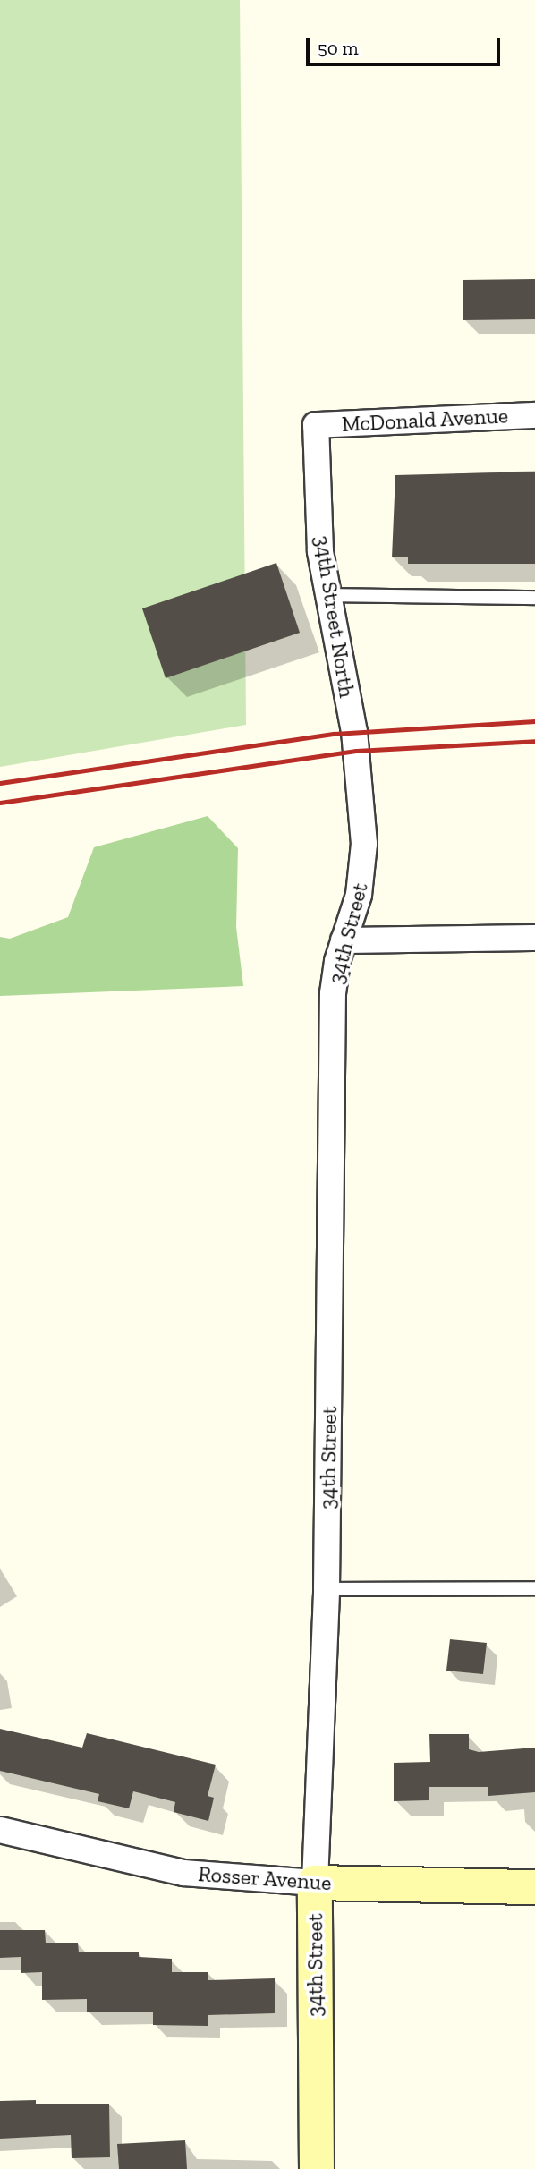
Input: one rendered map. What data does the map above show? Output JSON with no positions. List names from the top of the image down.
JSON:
{
  "streets": {
    "street": [
      "McDonald Avenue",
      "34th Street North",
      "34th Street",
      "Rosser Avenue"
    ]
  },
  "crossings": [
    ["McDonald Avenue", "34th Street North"],
    ["34th Street North", "34th Street"],
    ["34th Street", "Rosser Avenue"]
  ],
  "scale_bar": "50 m"
}
